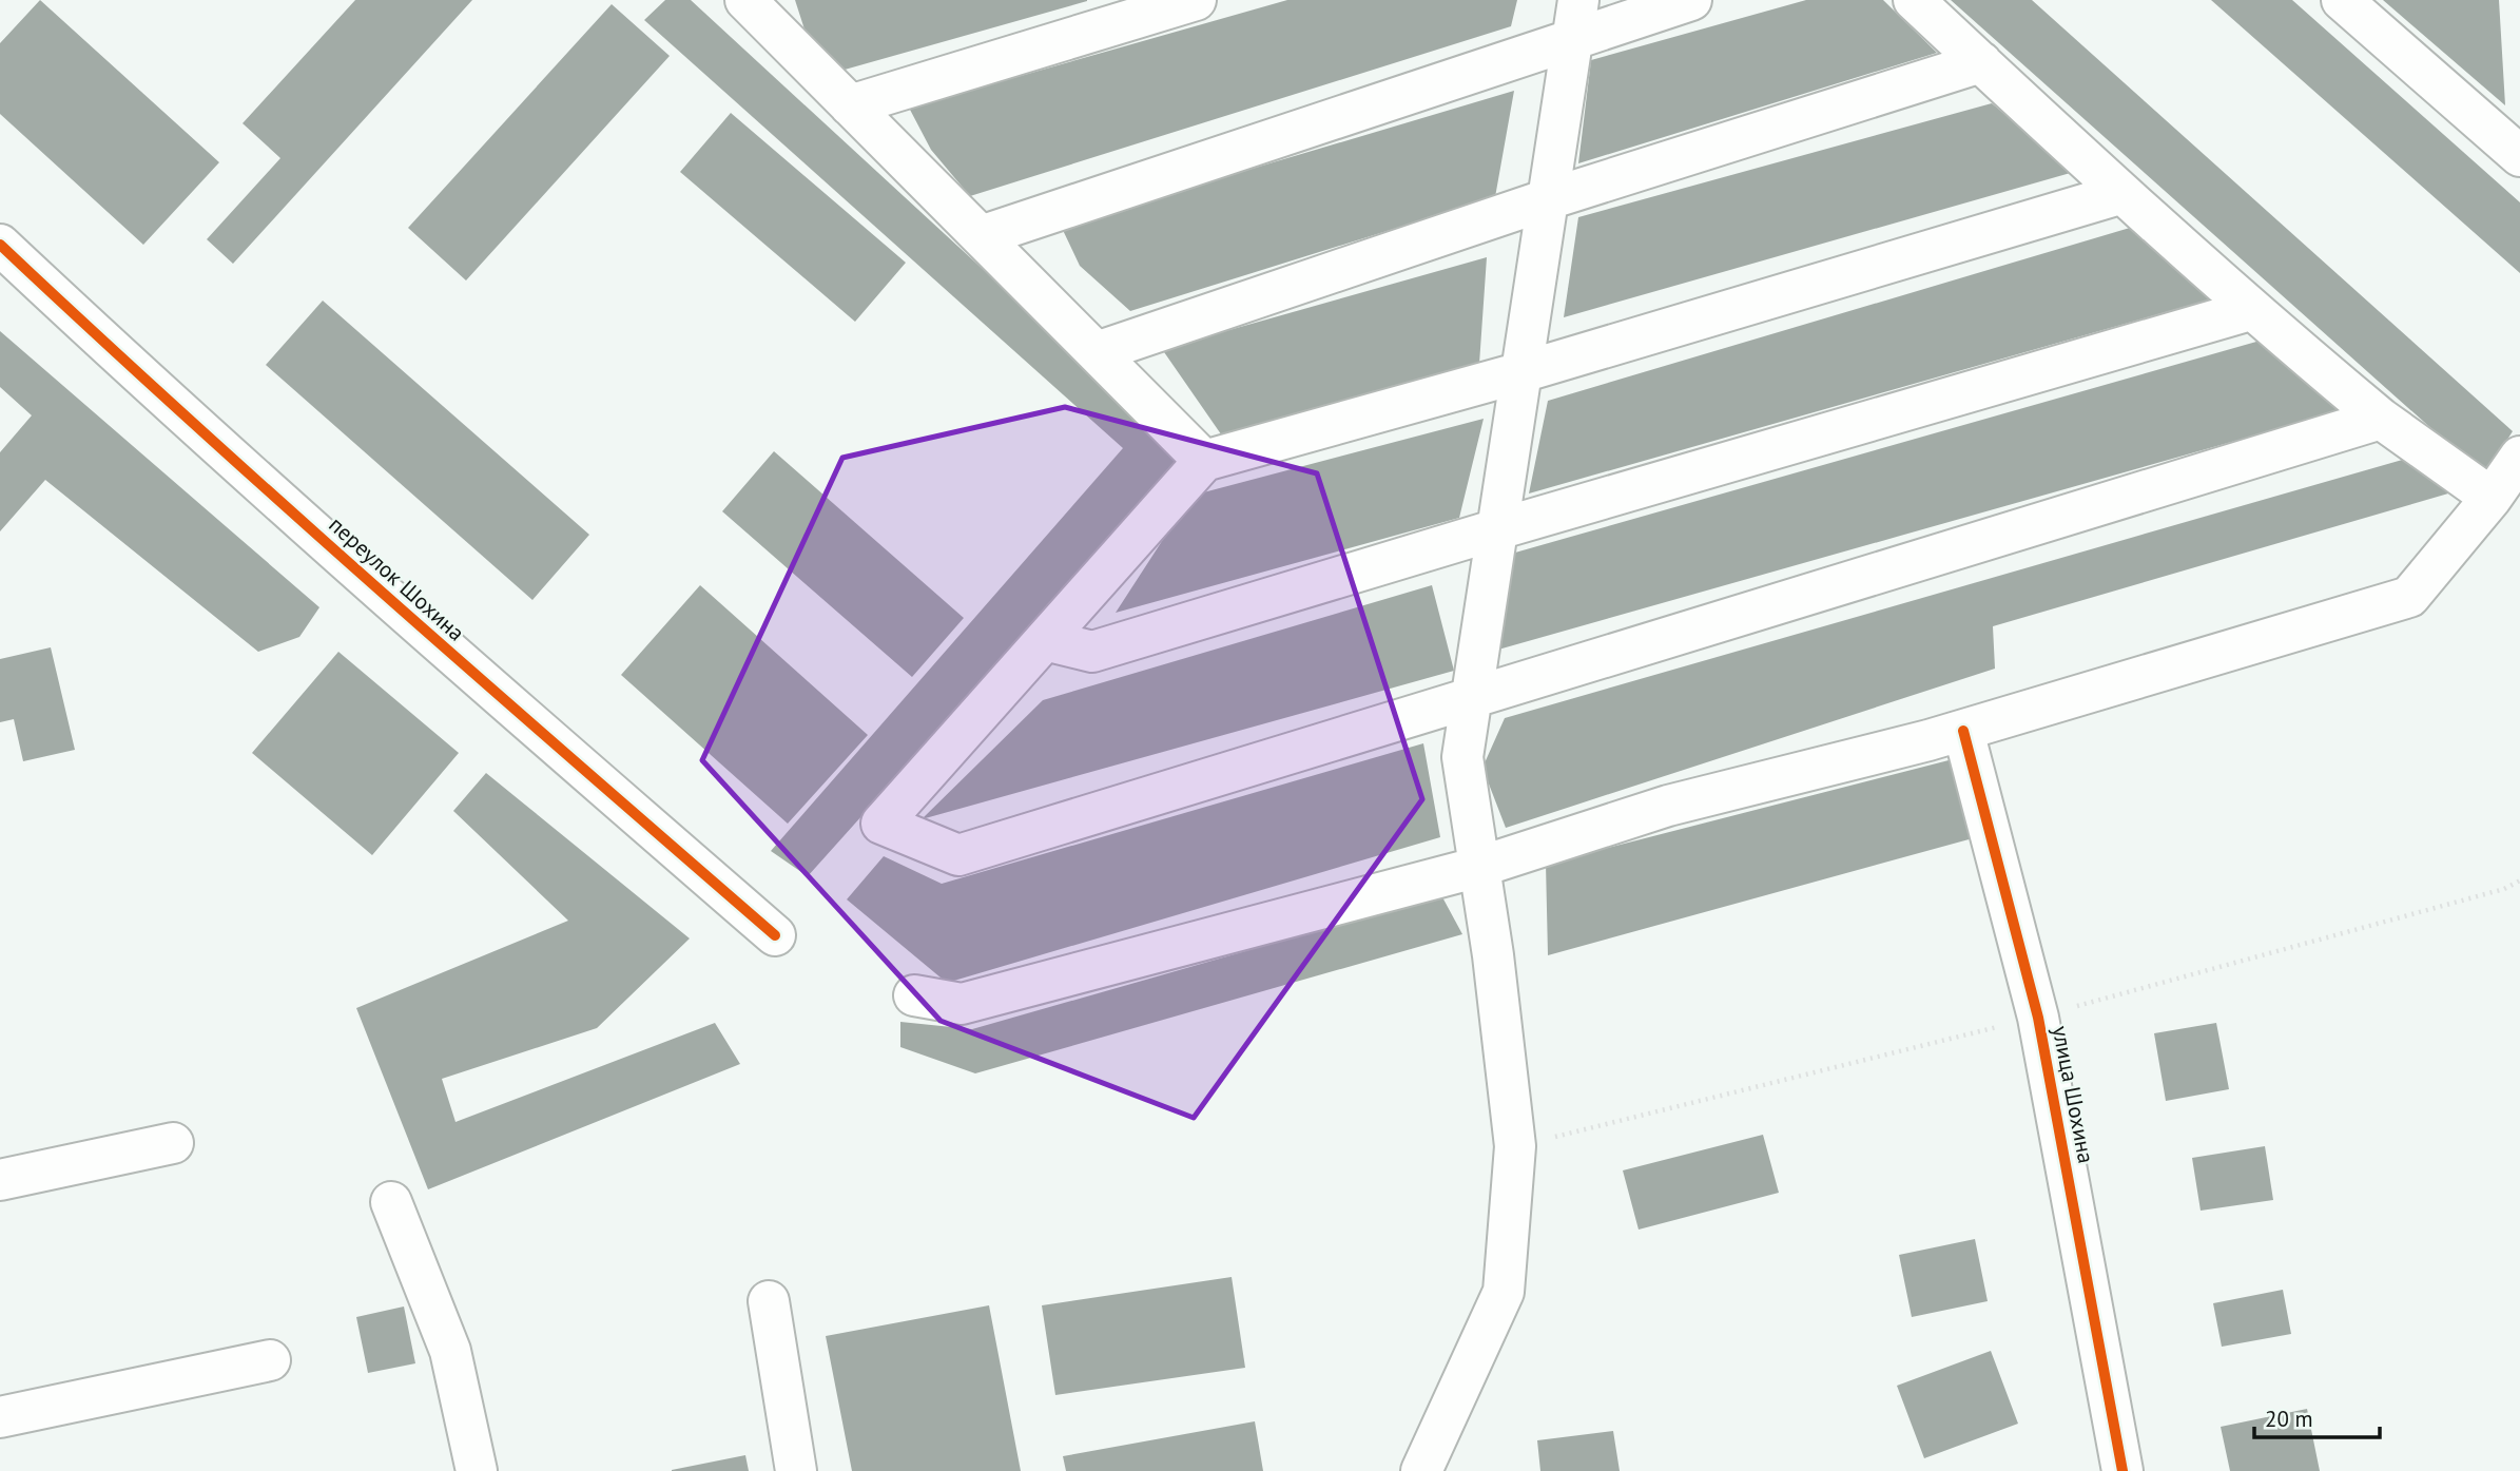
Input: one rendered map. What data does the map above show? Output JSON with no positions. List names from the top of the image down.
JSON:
{
  "streets": {
    "street": ["переулок Шохина", "улица Шохина"]
  },
  "scale_bar": "20 m"
}
